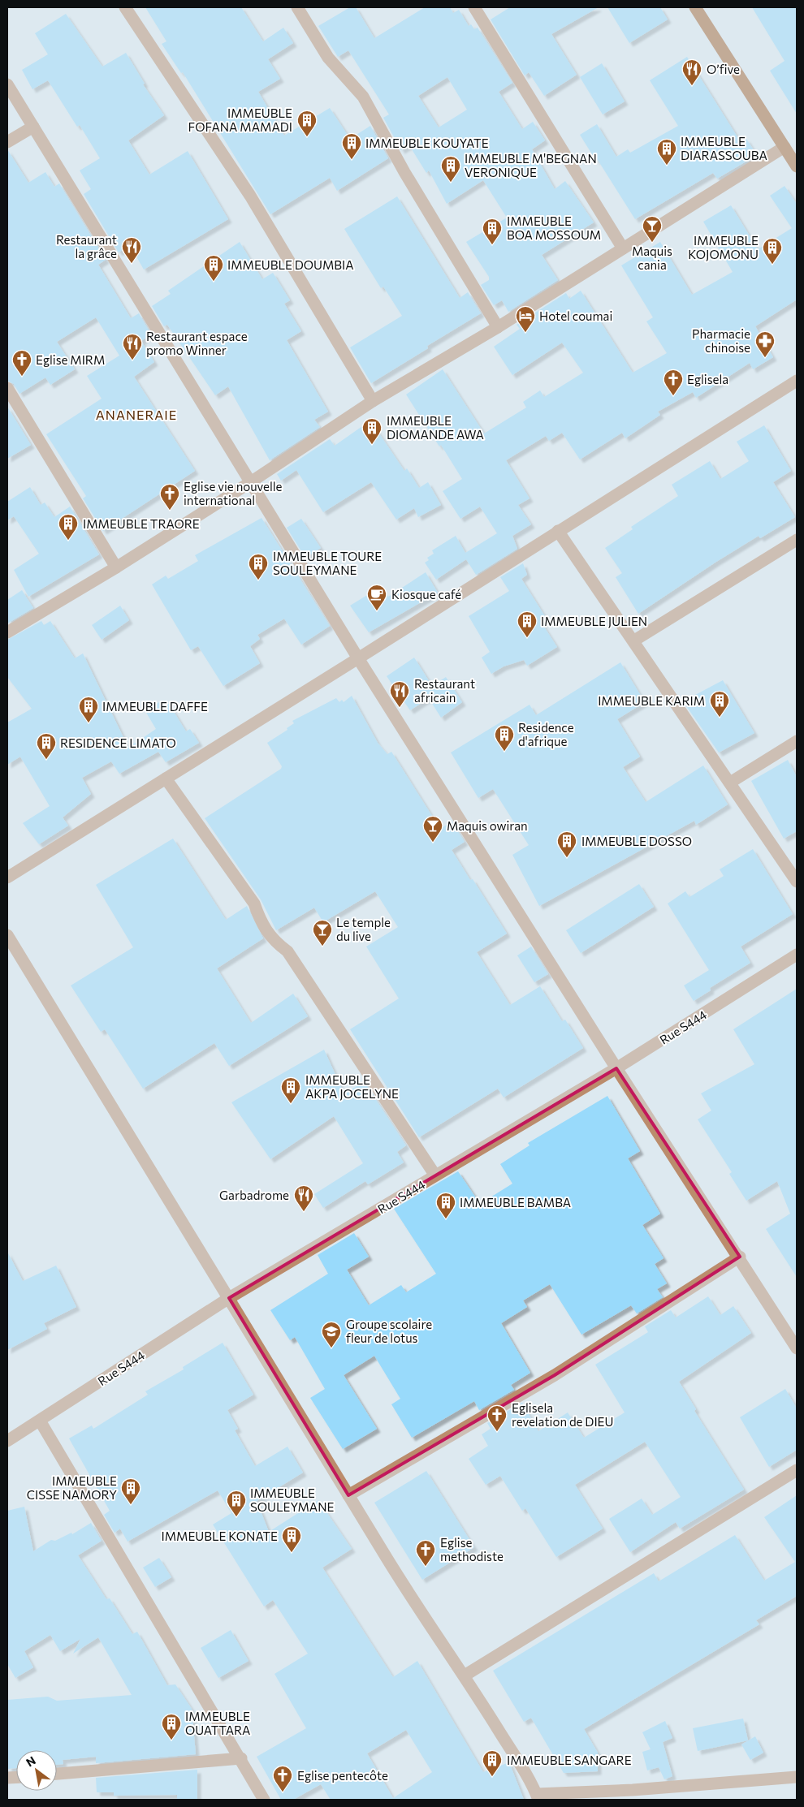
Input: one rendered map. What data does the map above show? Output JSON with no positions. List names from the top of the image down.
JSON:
{
  "streets": {
    "street": ["Rue S444"]
  },
  "districts": ["ANANERAIE"],
  "places": {
    "restaurant": [
      "O’five",
      "Restaurant la grâce",
      "Restaurant espace promo Winner",
      "Restaurant africain",
      "Garbadrome"
    ],
    "building": [
      "IMMEUBLE FOFANA MAMADI",
      "IMMEUBLE KOUYATE",
      "IMMEUBLE DIARASSOUBA",
      "IMMEUBLE M'BEGNAN VERONIQUE",
      "IMMEUBLE BOA MOSSOUM",
      "IMMEUBLE KOJOMONU",
      "IMMEUBLE DOUMBIA",
      "IMMEUBLE DIOMANDE AWA",
      "IMMEUBLE TRAORE",
      "IMMEUBLE TOURE SOULEYMANE",
      "IMMEUBLE JULIEN",
      "IMMEUBLE KARIM",
      "IMMEUBLE DAFFE",
      "Residence d'afrique",
      "RESIDENCE LIMATO",
      "IMMEUBLE DOSSO",
      "IMMEUBLE AKPA JOCELYNE",
      "IMMEUBLE BAMBA",
      "IMMEUBLE CISSE NAMORY",
      "IMMEUBLE SOULEYMANE",
      "IMMEUBLE KONATE",
      "IMMEUBLE OUATTARA",
      "IMMEUBLE SANGARE"
    ],
    "bar": ["Maquis cania", "Maquis owiran", "Le temple du live"],
    "hotel": ["Hotel coumai"],
    "pharmacy": ["Pharmacie chinoise"],
    "church": [
      "Eglise MIRM",
      "Eglisela",
      "Eglise vie nouvelle international",
      "Eglisela revelation de DIEU",
      "Eglise methodiste",
      "Eglise pentecôte"
    ],
    "cafe": ["Kiosque café"],
    "school or university": ["Groupe scolaire fleur de lotus"]
  },
  "north": "top left"
}
